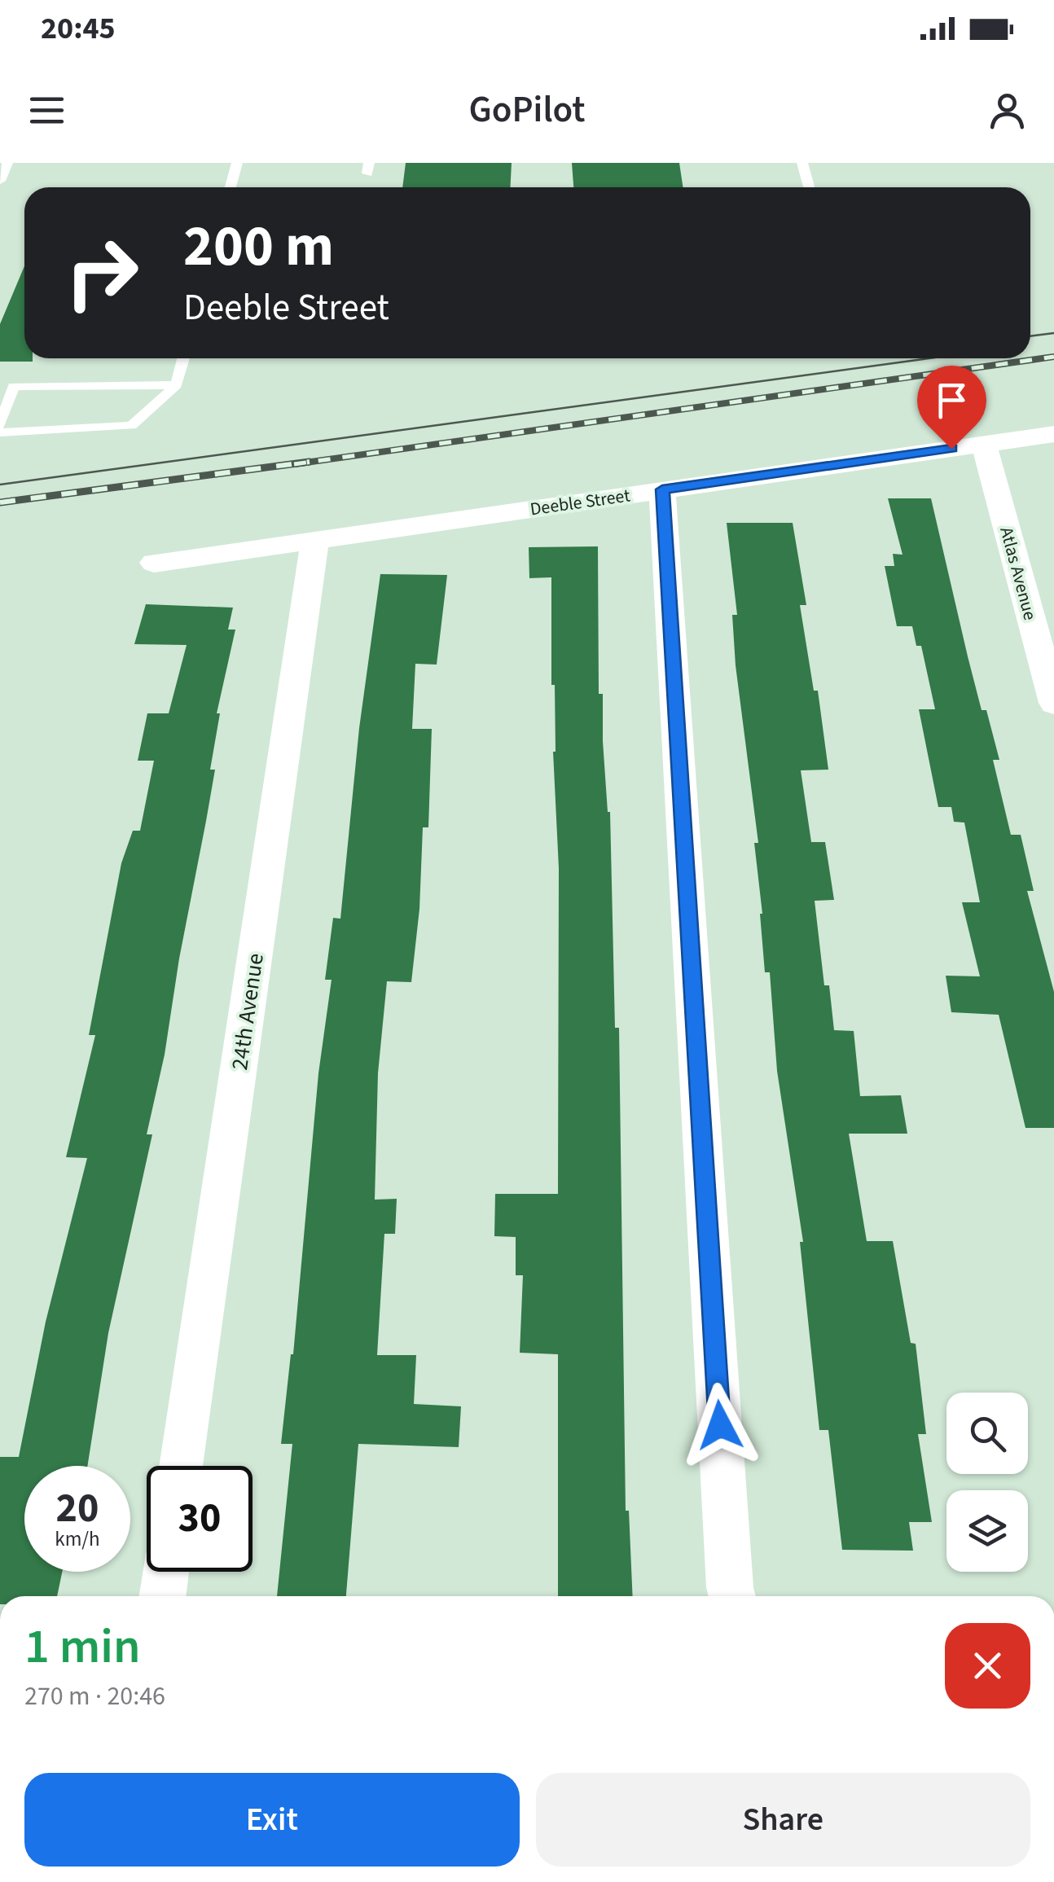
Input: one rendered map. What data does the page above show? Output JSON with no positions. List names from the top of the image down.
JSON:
{
  "streets": {
    "street": ["Deeble Street", "Atlas Avenue", "24th Avenue"]
  },
  "crossings": [
    ["Deeble Street", "Atlas Avenue"],
    ["Deeble Street", "24th Avenue"]
  ],
  "page": {
    "status": "20:45",
    "header": "GoPilot",
    "turn": ["200 m", "Deeble Street"],
    "speed": "20 km/h",
    "limit": "30",
    "heading": ["1 min", "270 m · 20:46"],
    "buttons": ["Exit", "Share"]
  }
}
